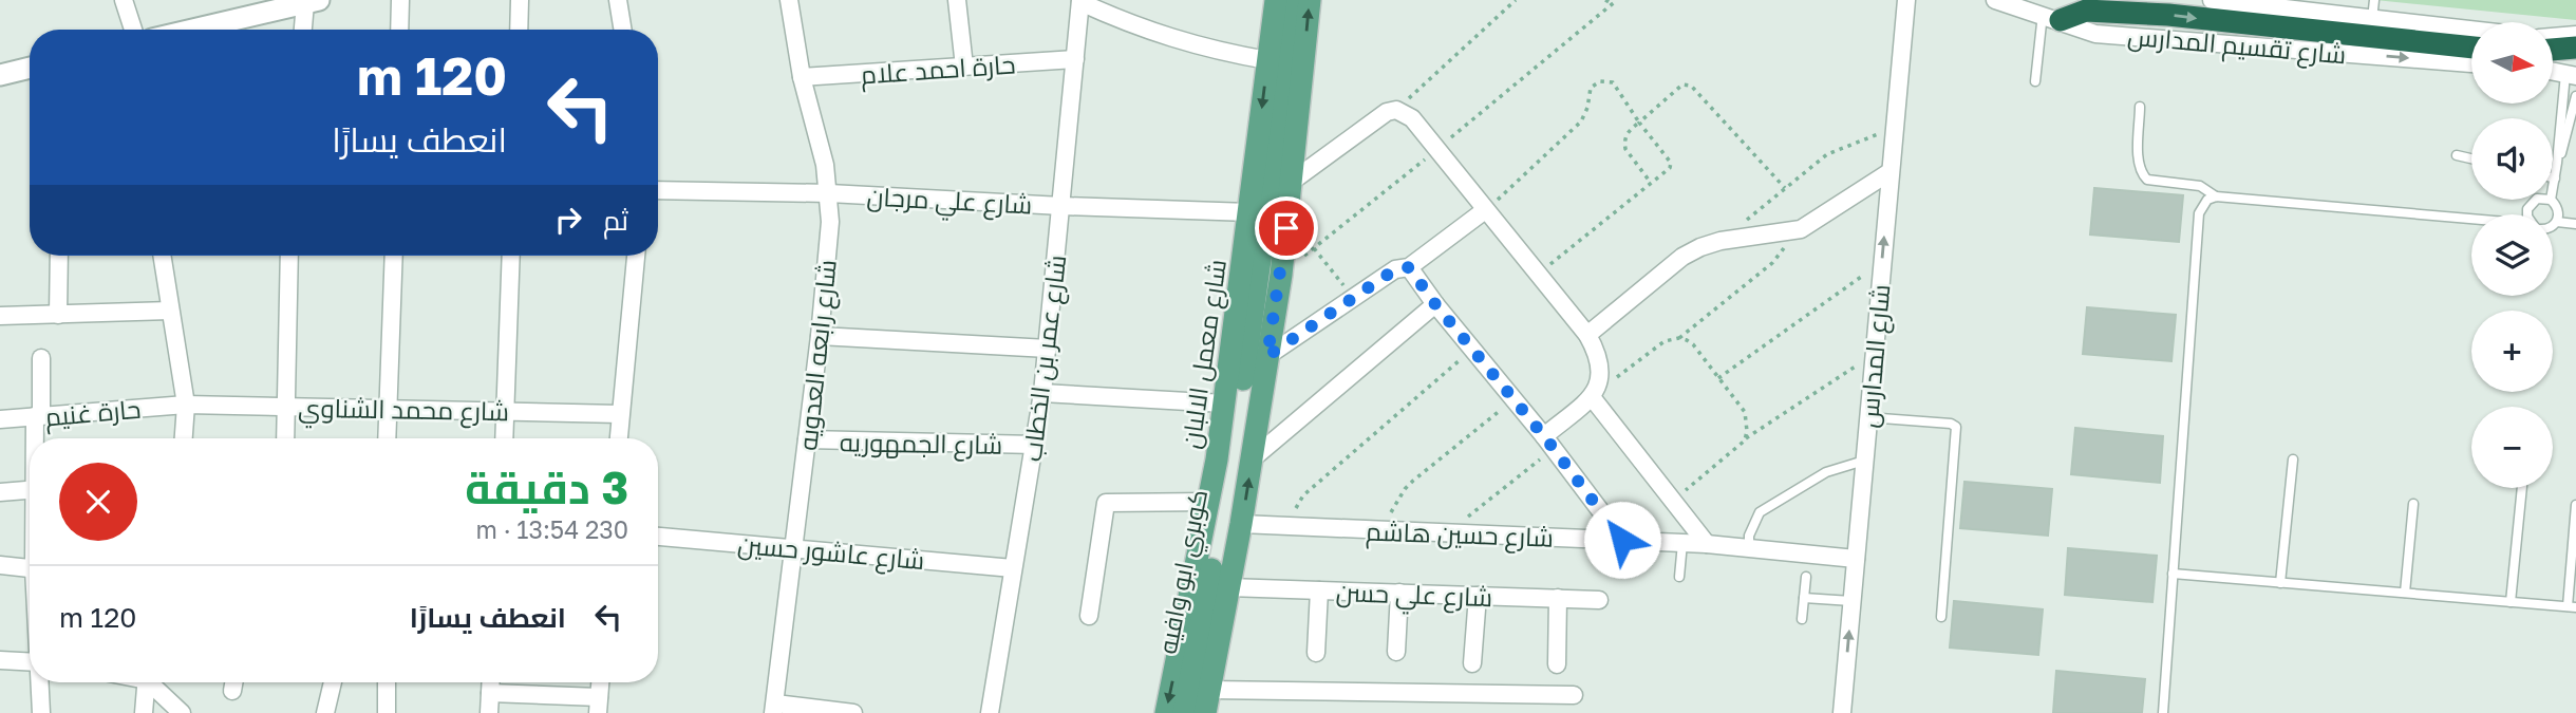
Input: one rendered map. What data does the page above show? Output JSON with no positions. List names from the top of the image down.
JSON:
{
  "streets": {
    "main road": ["شارع معمل الالبان", "كوبري ابو وافيه"],
    "street": [
      "شارع تقسيم المدارس",
      "حارة احمد علام",
      "شارع علي مرجان",
      "شارع رابعه العدويه",
      "شارع المدارس",
      "شارع عمر بن الخطاب",
      "شارع محمد الشناوي",
      "حارة غنيم",
      "شارع الجمهوريه",
      "شارع حسين هاشم",
      "شارع عاشور حسين",
      "شارع علي حسن"
    ]
  },
  "crossings": [
    ["حارة احمد علام", "شارع رابعه العدويه"],
    ["حارة احمد علام", "شارع عمر بن الخطاب"],
    ["شارع علي مرجان", "شارع معمل الالبان"],
    ["شارع علي مرجان", "شارع رابعه العدويه"],
    ["شارع علي مرجان", "شارع عمر بن الخطاب"],
    ["شارع رابعه العدويه", "شارع الجمهوريه"],
    ["شارع رابعه العدويه", "شارع عاشور حسين"],
    ["شارع المدارس", "شارع حسين هاشم"],
    ["شارع عمر بن الخطاب", "شارع الجمهوريه"],
    ["شارع عمر بن الخطاب", "شارع عاشور حسين"],
    ["شارع محمد الشناوي", "حارة غنيم"]
  ],
  "north": "right",
  "page": {
    "map_buttons": ["+", "−"],
    "turn": ["120 m", "انعطف يسارًا"],
    "then": "ثم",
    "heading": ["3 دقيقة", "230 m · 13:54"],
    "list": [
      {
        "name": "انعطف يسارًا",
        "value": "120 m"
      }
    ]
  }
}
